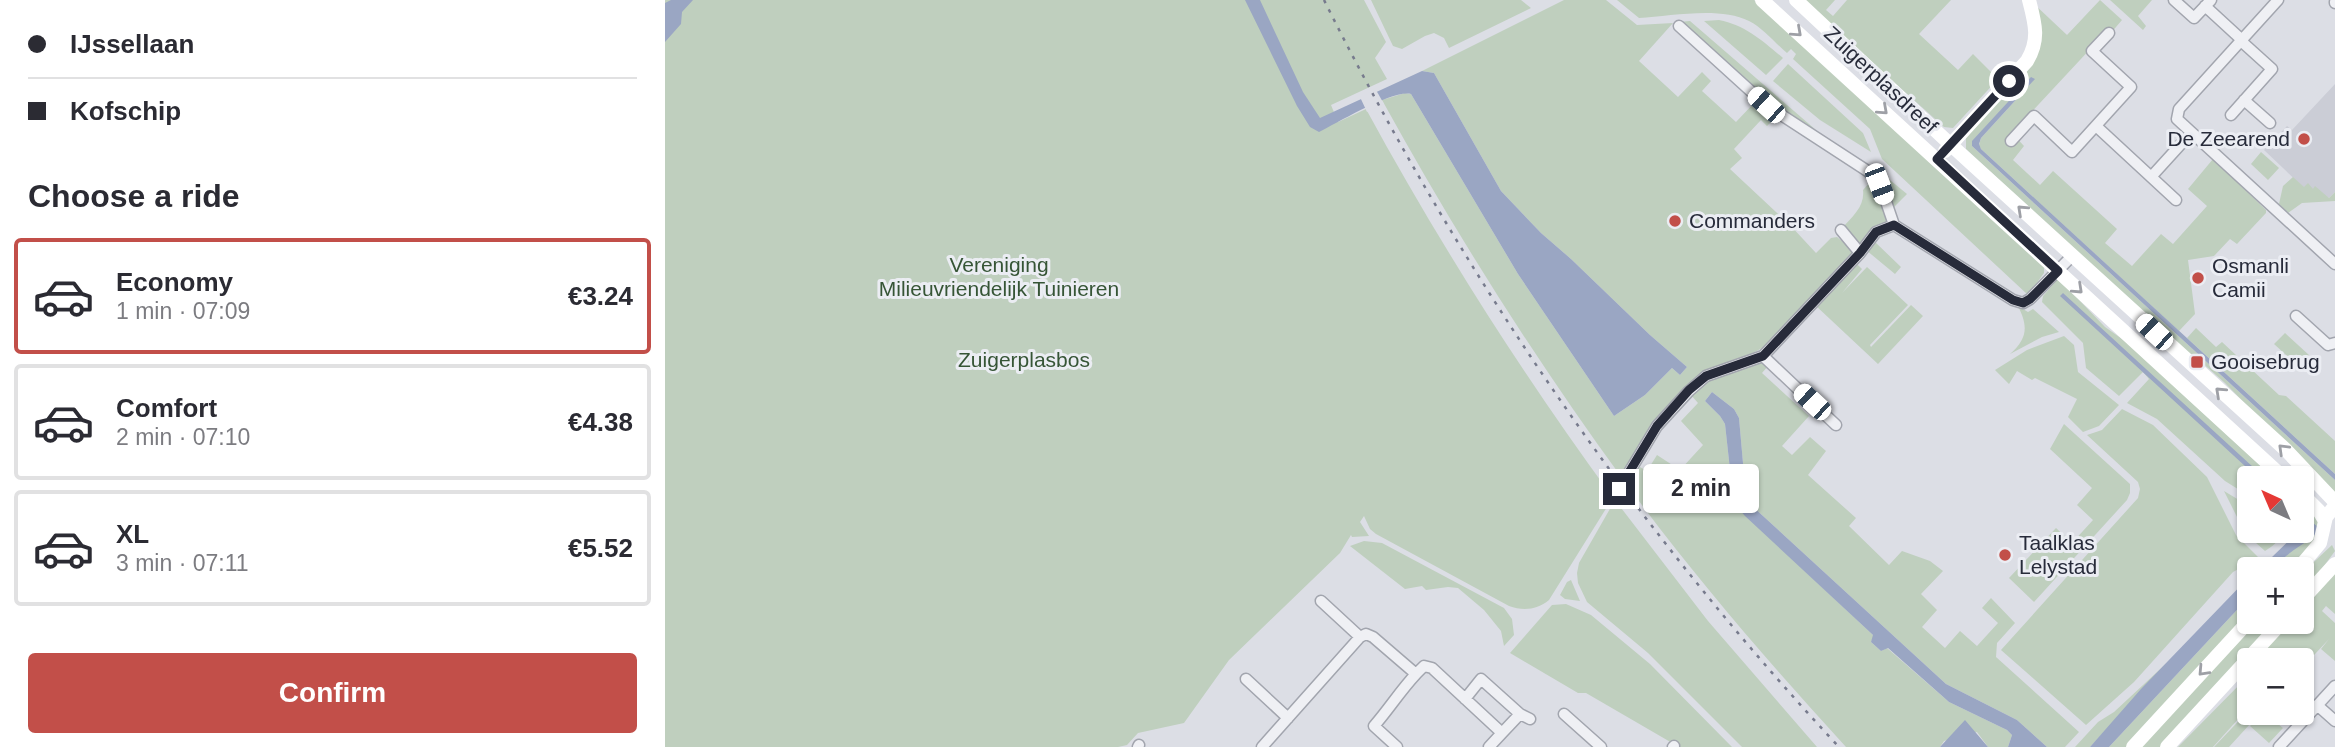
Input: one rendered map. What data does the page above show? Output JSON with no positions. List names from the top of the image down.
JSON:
{
  "streets": {
    "main road": ["Zuigerplasdreef"]
  },
  "parks": ["Vereniging Milieuvriendelijk Tuinieren", "Zuigerplasbos"],
  "places": {
    "other": [
      "De Zeearend",
      "Commanders",
      "Osmanli Camii",
      "Taalklas Lelystad"
    ],
    "transit": ["Gooisebrug"]
  },
  "north": "top left",
  "page": {
    "banner": ["IJssellaan", "Kofschip"],
    "heading": "Choose a ride",
    "list": [
      {
        "name": "Economy",
        "note": "1 min · 07:09",
        "value": "€3.24"
      },
      {
        "name": "Comfort",
        "note": "2 min · 07:10",
        "value": "€4.38"
      },
      {
        "name": "XL",
        "note": "3 min · 07:11",
        "value": "€5.52"
      }
    ],
    "bubble": "2 min",
    "map_buttons": ["+", "−"],
    "buttons": "Confirm"
  }
}
